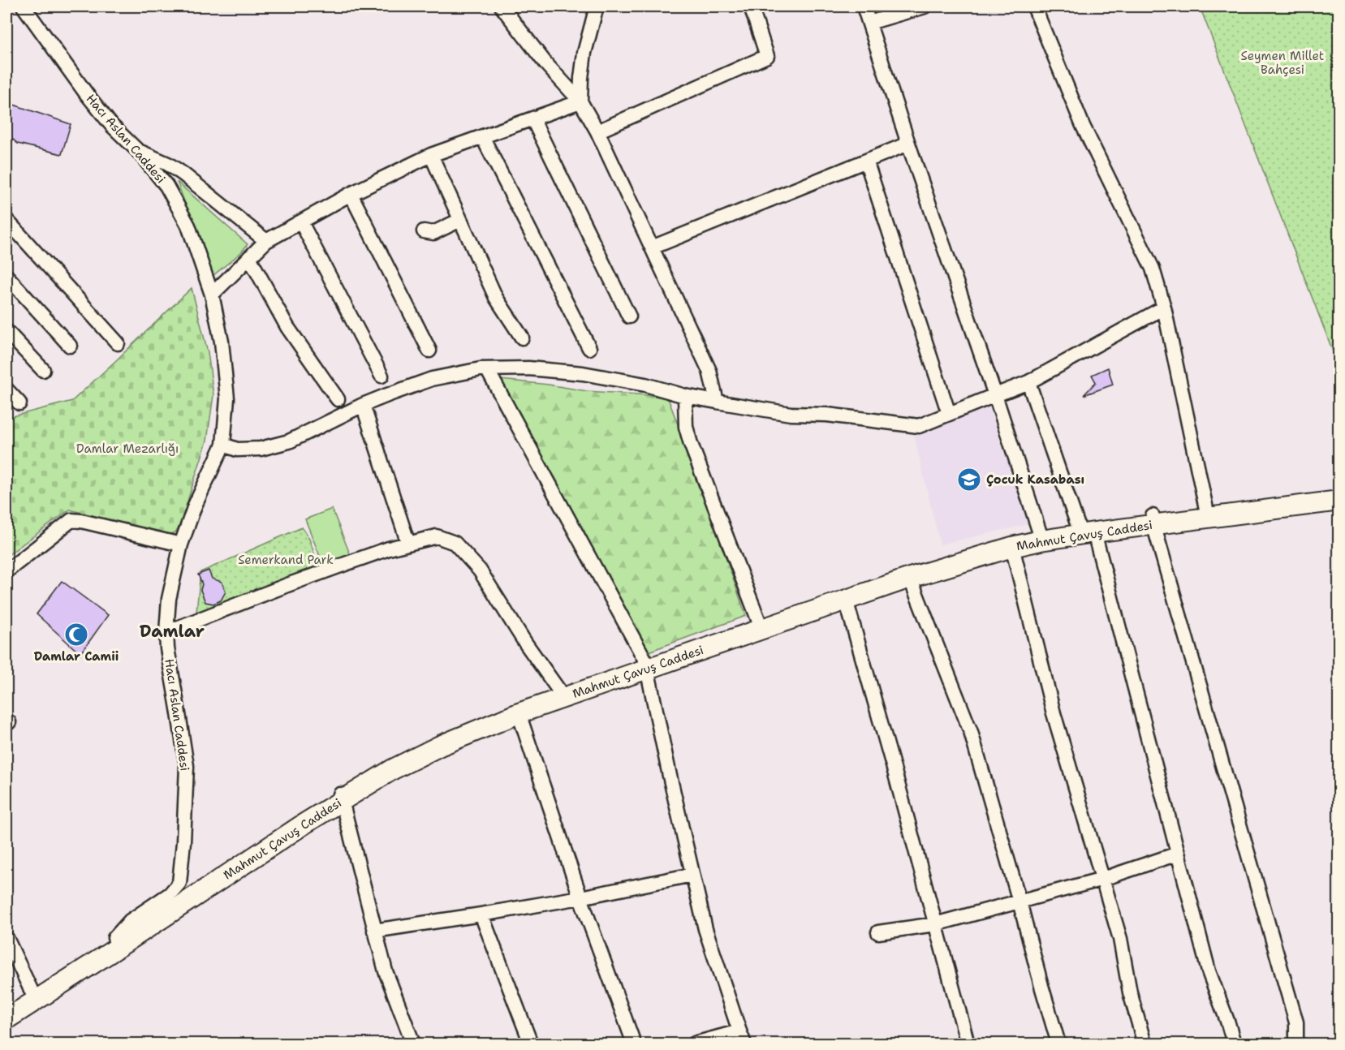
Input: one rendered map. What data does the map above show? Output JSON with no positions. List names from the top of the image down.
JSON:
{
  "streets": {
    "main road": ["Mahmut Çavuş Caddesi"],
    "street": ["Hacı Aslan Caddesi"]
  },
  "districts": ["Damlar"],
  "parks": ["Seymen Millet Bahçesi", "Damlar Mezarlığı", "Semerkand Park"],
  "places": {
    "school or university": ["Çocuk Kasabası"],
    "mosque": ["Damlar Camii"]
  }
}
